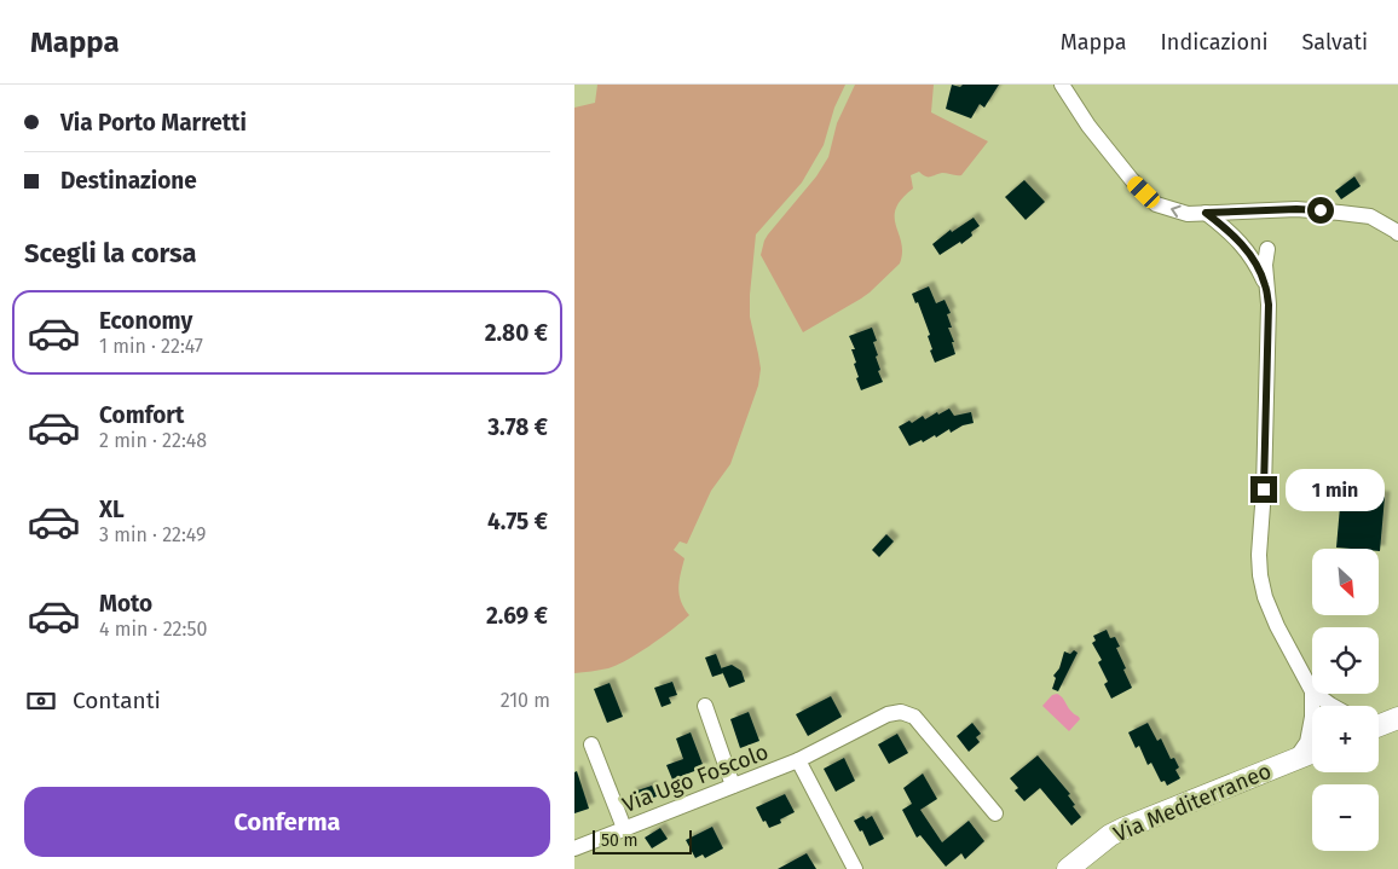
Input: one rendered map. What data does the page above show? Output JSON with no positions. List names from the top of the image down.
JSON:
{
  "streets": {
    "street": ["Via Ugo Foscolo", "Via Mediterraneo"]
  },
  "scale_bar": "50 m",
  "north": "bottom right",
  "page": {
    "header": "Mappa",
    "nav": ["Mappa", "Indicazioni", "Salvati"],
    "banner": ["Via Porto Marretti", "Destinazione"],
    "heading": "Scegli la corsa",
    "list": [
      {
        "name": "Economy",
        "note": "1 min · 22:47",
        "value": "2.80 €"
      },
      {
        "name": "Comfort",
        "note": "2 min · 22:48",
        "value": "3.78 €"
      },
      {
        "name": "XL",
        "note": "3 min · 22:49",
        "value": "4.75 €"
      },
      {
        "name": "Moto",
        "note": "4 min · 22:50",
        "value": "2.69 €"
      }
    ],
    "bubble": "1 min",
    "map_buttons": ["+", "−"],
    "pay": ["Contanti", "210 m"],
    "buttons": "Conferma",
    "scale": "50 m"
  }
}
